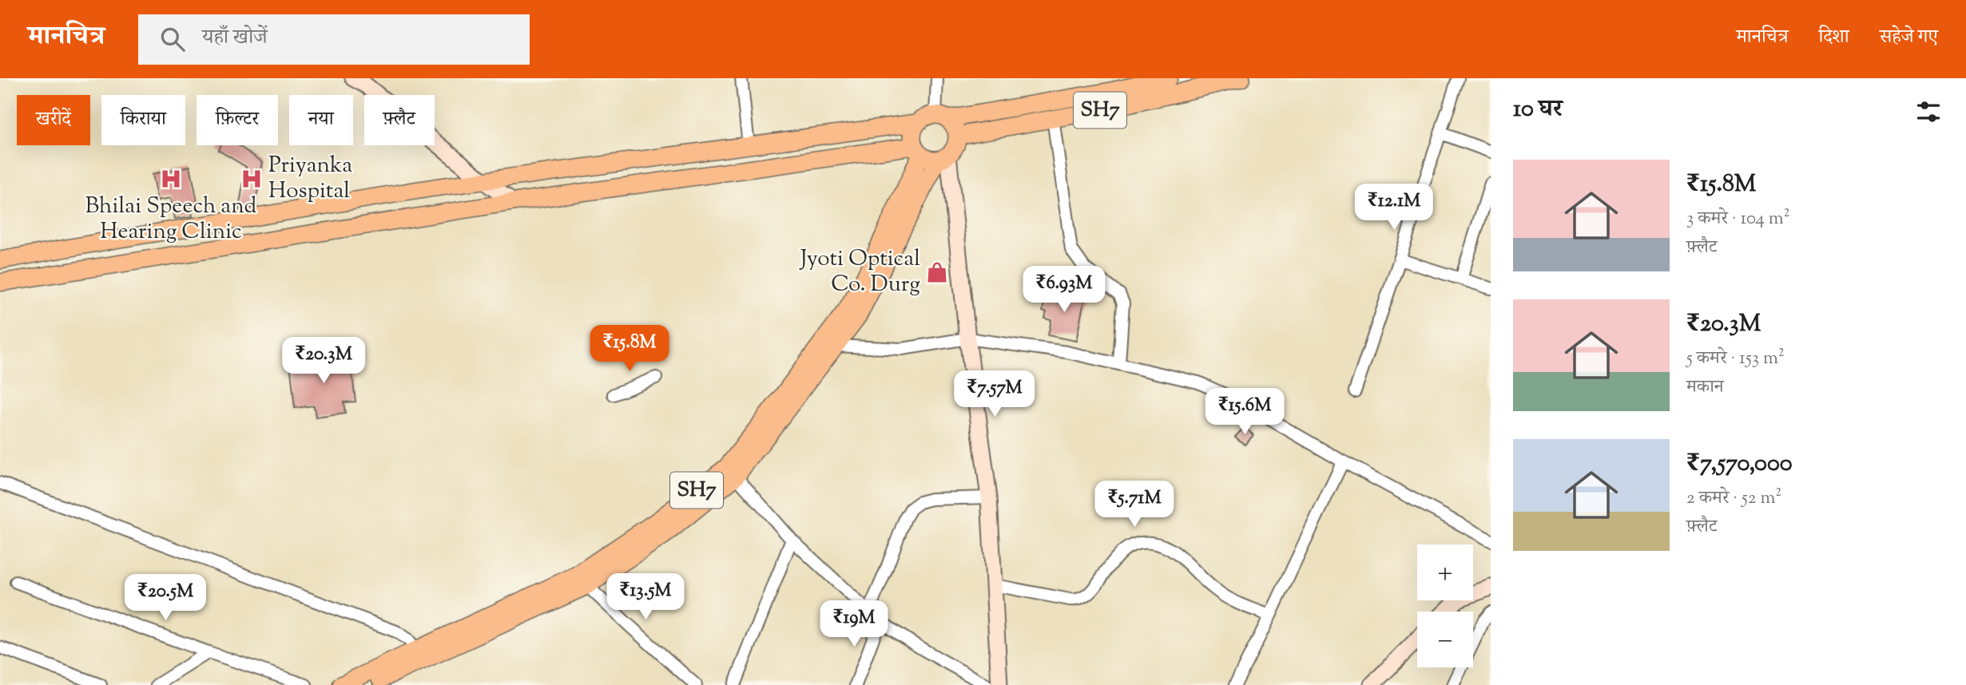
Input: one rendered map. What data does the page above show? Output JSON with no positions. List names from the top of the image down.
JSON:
{
  "streets": {
    "main road": ["SH7"]
  },
  "places": {
    "hospital": ["Bhilai Speech and Hearing Clinic", "Priyanka Hospital"],
    "shop": ["Jyoti Optical Co. Durg"]
  },
  "page": {
    "header": "मानचित्र",
    "search": "यहाँ खोजें",
    "nav": ["मानचित्र", "दिशा", "सहेजे गए"],
    "heading": "10 घर",
    "chip": [
      "खरीदें",
      "किराया",
      "फ़िल्टर",
      "नया",
      "फ़्लैट"
    ],
    "list": [
      {
        "name": "₹15.8M",
        "note": "3 कमरे · 104 m² · फ़्लैट"
      },
      {
        "name": "₹20.3M",
        "note": "5 कमरे · 153 m² · मकान"
      },
      {
        "name": "₹7,570,000",
        "note": "2 कमरे · 52 m² · फ़्लैट"
      }
    ],
    "price": [
      "₹12.1M",
      "₹6.93M",
      "₹15.8M",
      "₹20.3M",
      "₹7.57M",
      "₹15.6M",
      "₹5.71M",
      "₹13.5M",
      "₹20.5M",
      "₹19M"
    ],
    "map_buttons": ["+", "−"]
  }
}
